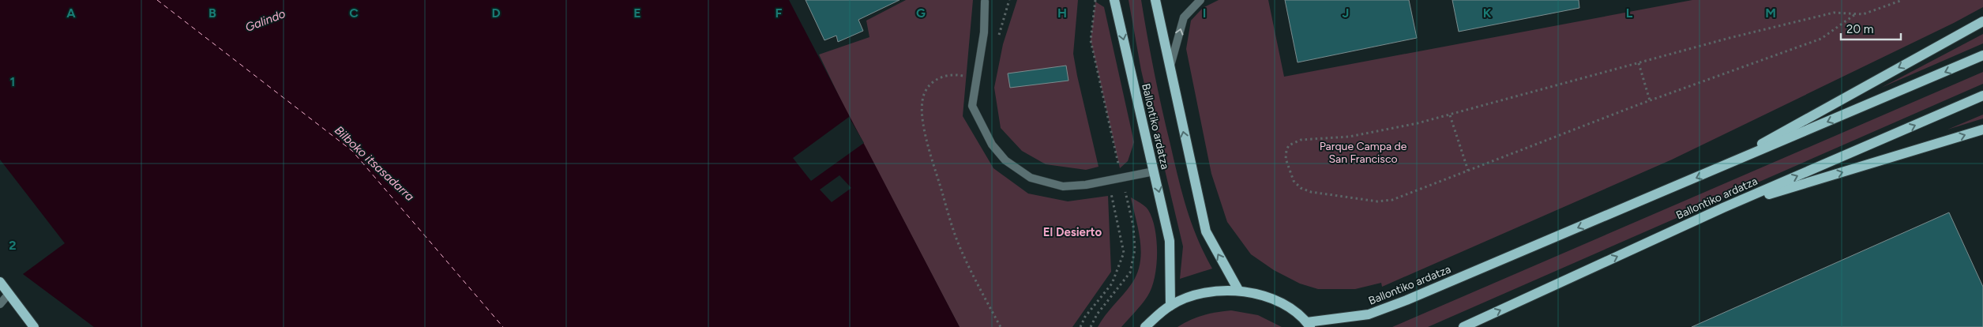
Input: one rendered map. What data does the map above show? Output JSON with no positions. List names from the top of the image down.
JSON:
{
  "streets": {
    "main road": ["Ballontiko ardatza"]
  },
  "districts": ["El Desierto"],
  "water": ["Galindo", "Bilboko itsasadarra"],
  "parks": ["Parque Campa de San Francisco"],
  "scale_bar": "20 m",
  "grid": {
    "columns": [
      "A",
      "B",
      "C",
      "D",
      "E",
      "F",
      "G",
      "H",
      "I",
      "J",
      "K",
      "L",
      "M"
    ],
    "rows": ["1", "2"]
  }
}
